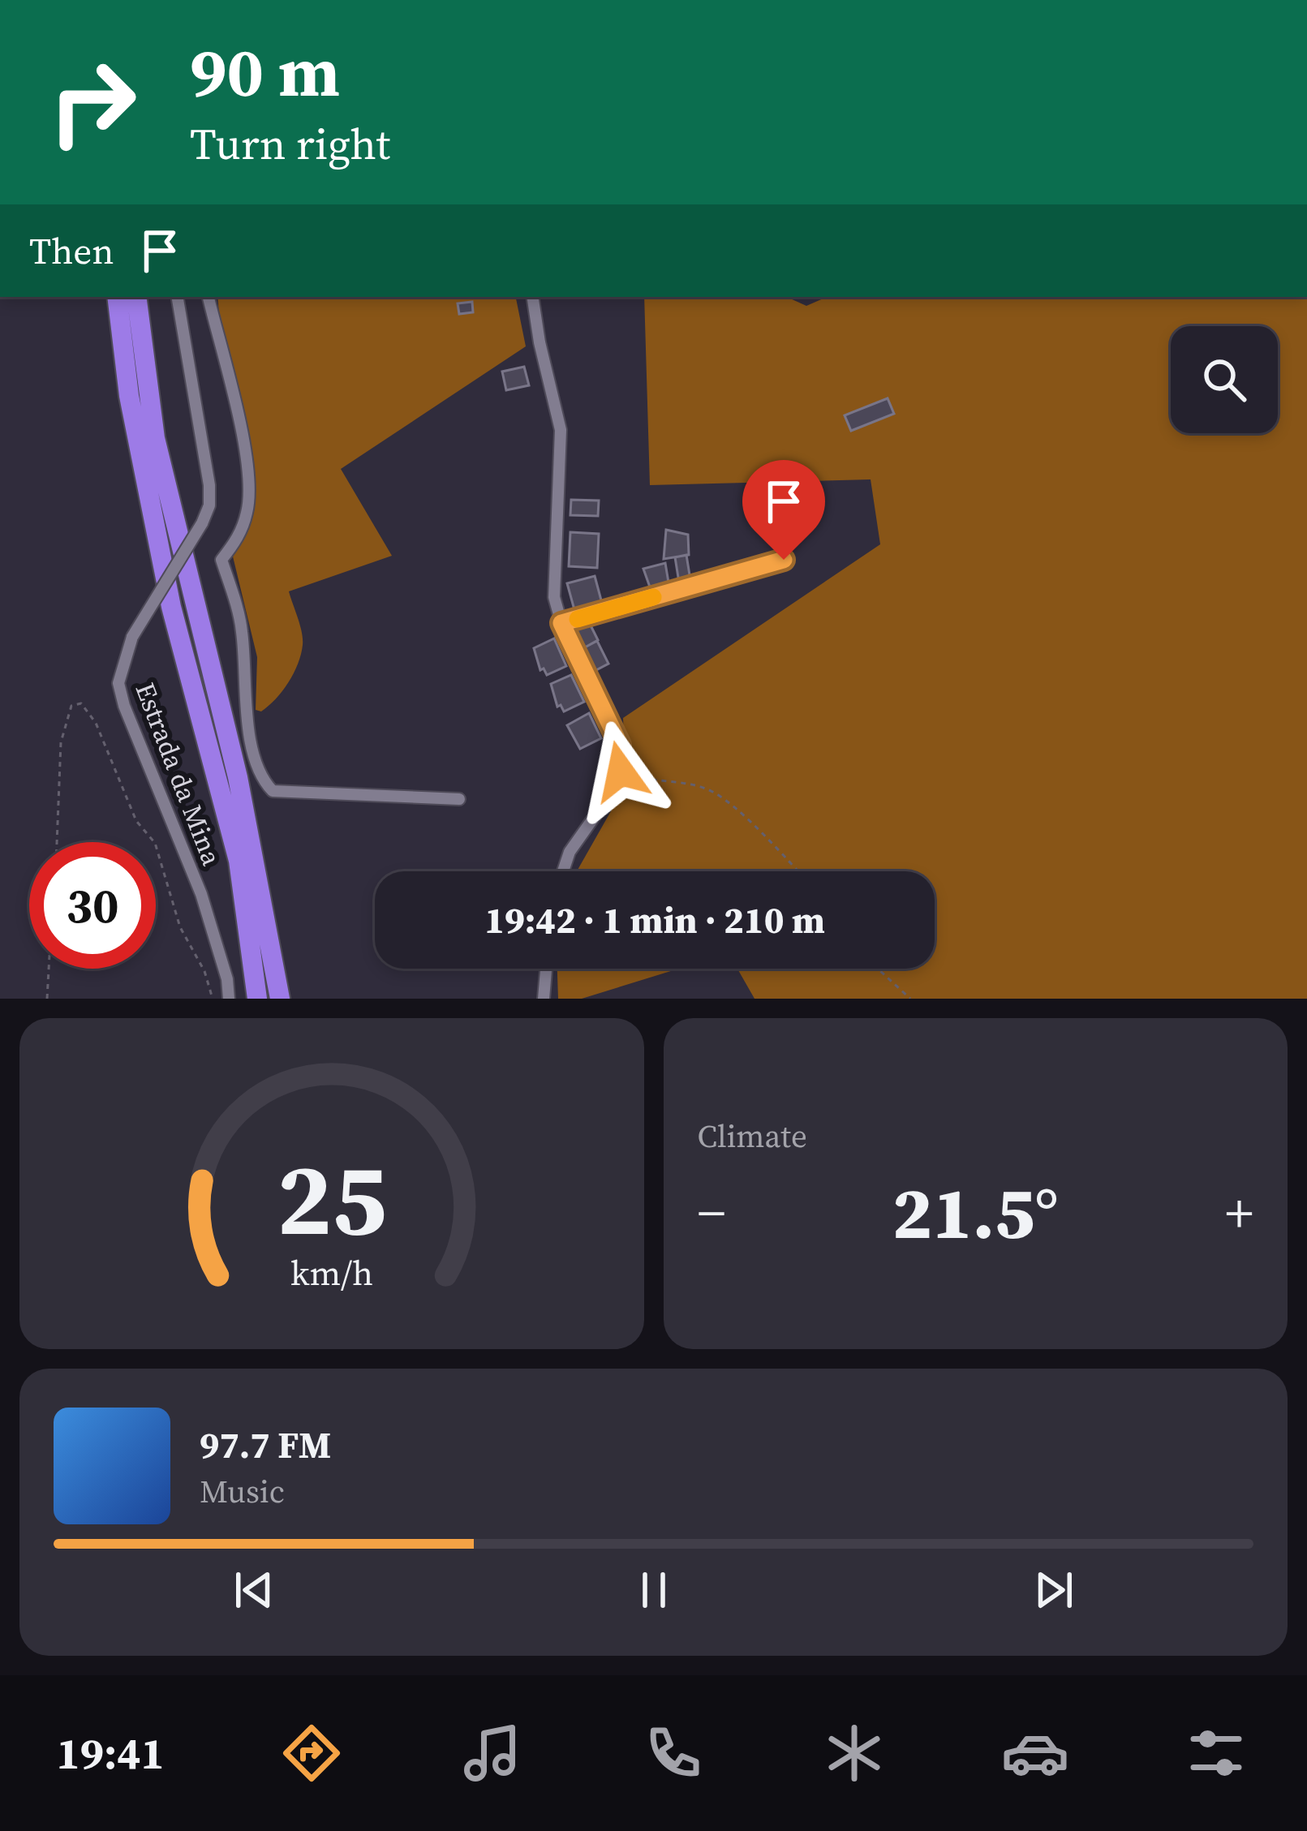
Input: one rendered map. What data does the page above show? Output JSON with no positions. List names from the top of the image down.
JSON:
{
  "streets": {
    "street": ["Estrada da Mina"]
  },
  "page": {
    "turn": ["90 m", "Turn right"],
    "then": "Then",
    "limit": "30",
    "trip": "19:42 · 1 min · 210 m",
    "tile": "Climate",
    "heat": ["−", "21.5°", "+"],
    "song": ["97.7 FM", "Music"],
    "tabs": "19:41",
    "gauge": ["25", "km/h"]
  }
}
